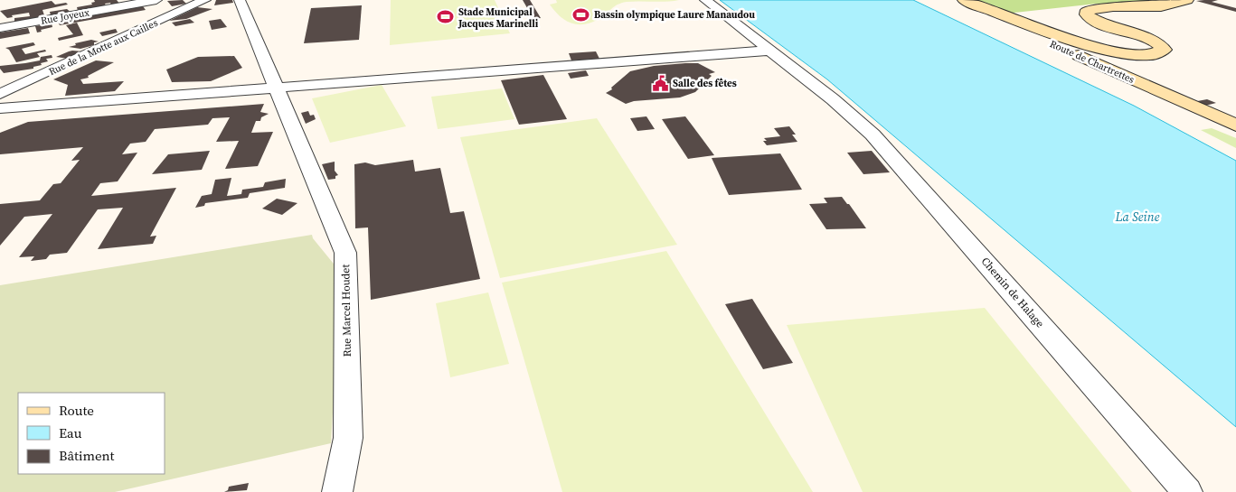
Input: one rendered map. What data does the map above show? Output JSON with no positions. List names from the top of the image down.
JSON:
{
  "streets": {
    "street": [
      "Rue Joyeux",
      "Rue de la Motte aux Cailles",
      "Route de Chartrettes",
      "Chemin de Halage",
      "Rue Marcel Houdet"
    ]
  },
  "water": ["La Seine"],
  "places": {
    "sports": ["Bassin olympique Laure Manaudou", "Stade Municipal Jacques Marinelli"],
    "public building": ["Salle des fêtes"]
  },
  "legend": ["Route", "Eau", "Bâtiment"]
}
